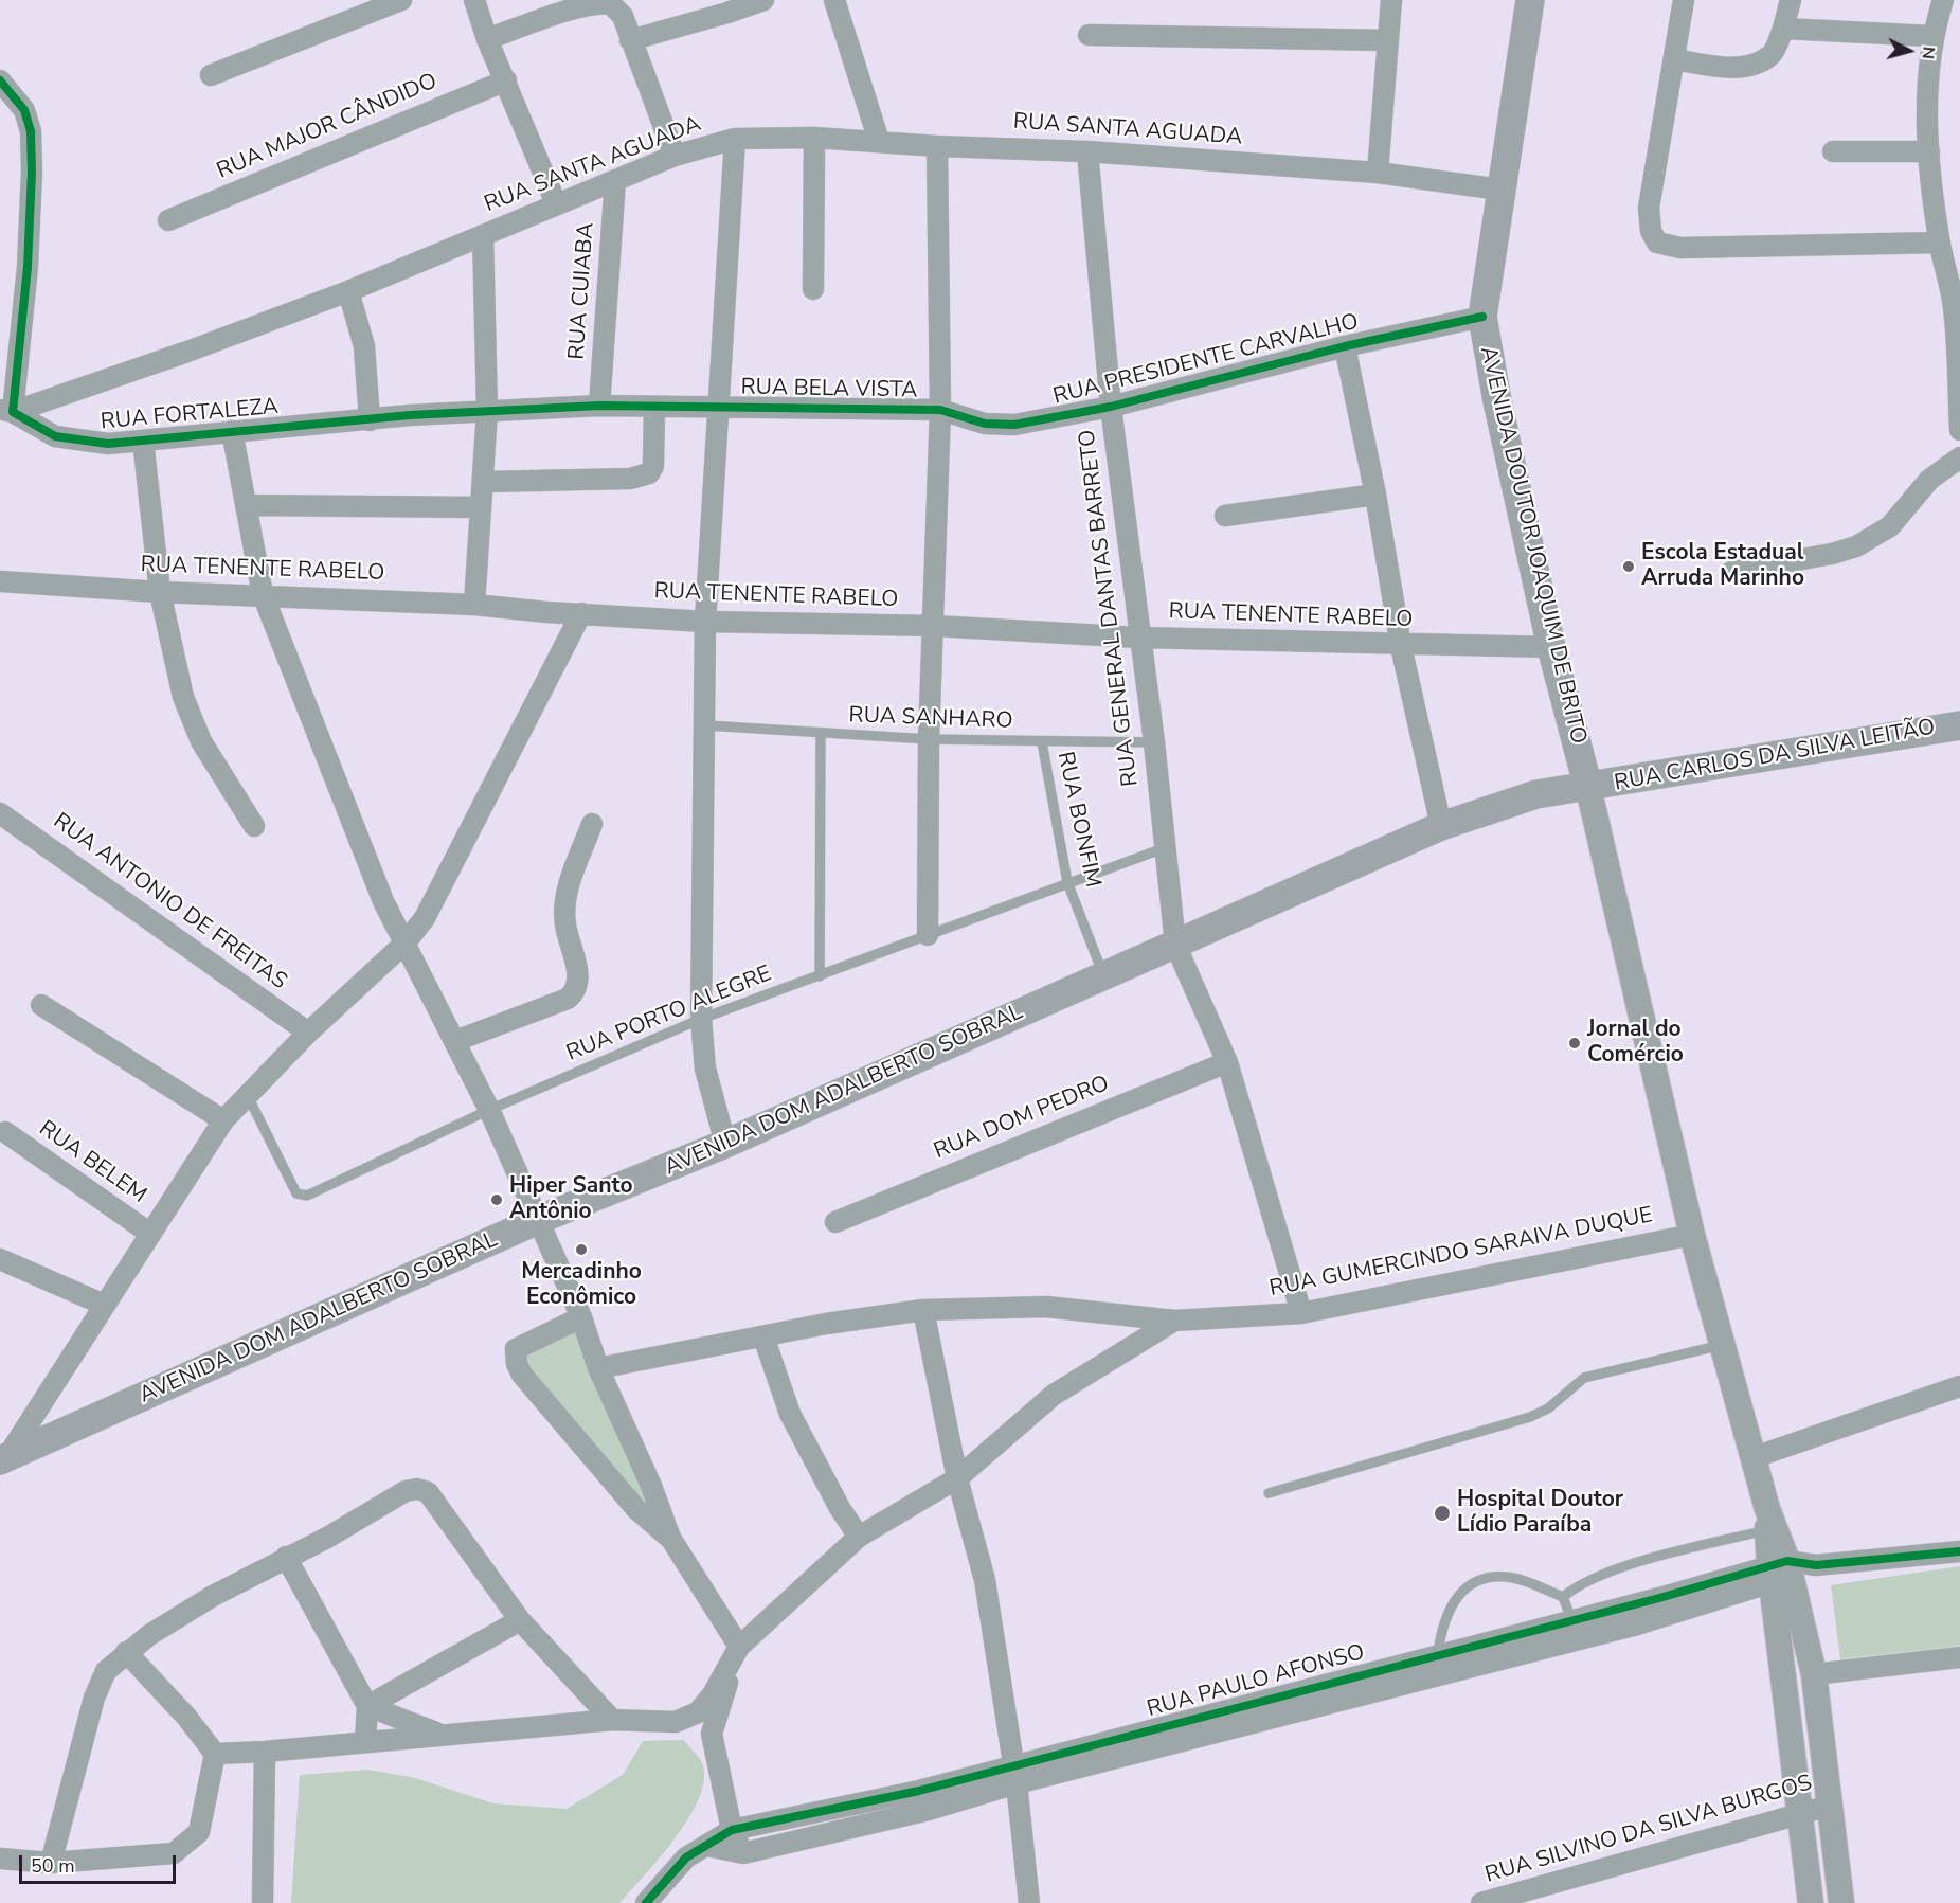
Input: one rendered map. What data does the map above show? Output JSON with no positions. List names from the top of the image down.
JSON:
{
  "streets": {
    "main road": ["AVENIDA DOUTOR JOAQUIM DE BRITO", "RUA CARLOS DA SILVA LEITÃO", "AVENIDA DOM ADALBERTO SOBRAL"],
    "street": [
      "RUA MAJOR CÂNDIDO",
      "RUA SANTA AGUADA",
      "RUA CUIABA",
      "RUA PRESIDENTE CARVALHO",
      "RUA BELA VISTA",
      "RUA FORTALEZA",
      "RUA TENENTE RABELO",
      "RUA GENERAL DANTAS BARRETO",
      "RUA ANTONIO DE FREITAS",
      "RUA DOM PEDRO",
      "RUA BELEM",
      "RUA GUMERCINDO SARAIVA DUQUE",
      "RUA PAULO AFONSO",
      "RUA SILVINO DA SILVA BURGOS"
    ],
    "lane": ["RUA SANHARO", "RUA BONFIM", "RUA PORTO ALEGRE"]
  },
  "crossings": [
    ["RUA SANTA AGUADA", "RUA CUIABA"],
    ["RUA SANTA AGUADA", "RUA FORTALEZA"],
    ["RUA SANTA AGUADA", "AVENIDA DOUTOR JOAQUIM DE BRITO"],
    ["RUA SANTA AGUADA", "RUA GENERAL DANTAS BARRETO"],
    ["RUA CUIABA", "RUA FORTALEZA"],
    ["RUA PRESIDENTE CARVALHO", "RUA BELA VISTA"],
    ["RUA PRESIDENTE CARVALHO", "AVENIDA DOUTOR JOAQUIM DE BRITO"],
    ["RUA PRESIDENTE CARVALHO", "RUA GENERAL DANTAS BARRETO"],
    ["RUA BELA VISTA", "RUA FORTALEZA"],
    ["AVENIDA DOUTOR JOAQUIM DE BRITO", "RUA TENENTE RABELO"],
    ["AVENIDA DOUTOR JOAQUIM DE BRITO", "RUA CARLOS DA SILVA LEITÃO"],
    ["AVENIDA DOUTOR JOAQUIM DE BRITO", "AVENIDA DOM ADALBERTO SOBRAL"],
    ["RUA TENENTE RABELO", "RUA GENERAL DANTAS BARRETO"],
    ["RUA GENERAL DANTAS BARRETO", "RUA SANHARO"],
    ["RUA GENERAL DANTAS BARRETO", "RUA PORTO ALEGRE"],
    ["RUA GENERAL DANTAS BARRETO", "AVENIDA DOM ADALBERTO SOBRAL"],
    ["RUA GENERAL DANTAS BARRETO", "RUA DOM PEDRO"],
    ["RUA GENERAL DANTAS BARRETO", "RUA GUMERCINDO SARAIVA DUQUE"],
    ["RUA SANHARO", "RUA BONFIM"],
    ["RUA CARLOS DA SILVA LEITÃO", "AVENIDA DOM ADALBERTO SOBRAL"],
    ["RUA BONFIM", "RUA PORTO ALEGRE"],
    ["RUA BONFIM", "AVENIDA DOM ADALBERTO SOBRAL"]
  ],
  "places": [
    "Escola Estadual Arruda Marinho",
    "Jornal do Comércio",
    "Hiper Santo Antônio",
    "Mercadinho Econômico",
    "Hospital Doutor Lídio Paraíba"
  ],
  "scale_bar": "50 m",
  "north": "right"
}
